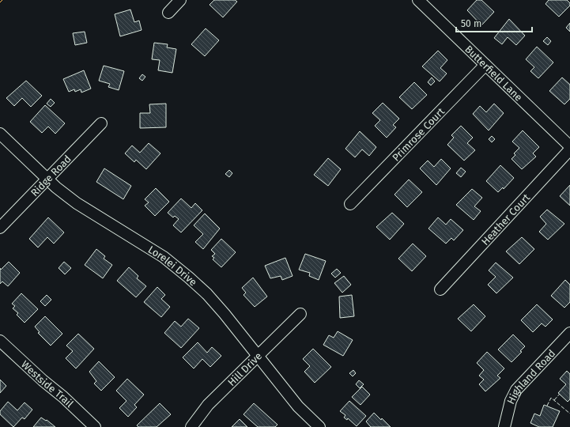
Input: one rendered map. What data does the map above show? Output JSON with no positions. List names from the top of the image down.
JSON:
{
  "streets": {
    "street": [
      "Butterfield Lane",
      "Primrose Court",
      "Ridge Road",
      "Heather Court",
      "Lorelei Drive",
      "Hill Drive",
      "Highland Road",
      "Westside Trail"
    ]
  },
  "crossings": [
    ["Butterfield Lane", "Primrose Court"],
    ["Ridge Road", "Lorelei Drive"],
    ["Lorelei Drive", "Hill Drive"]
  ],
  "scale_bar": "50 m"
}
